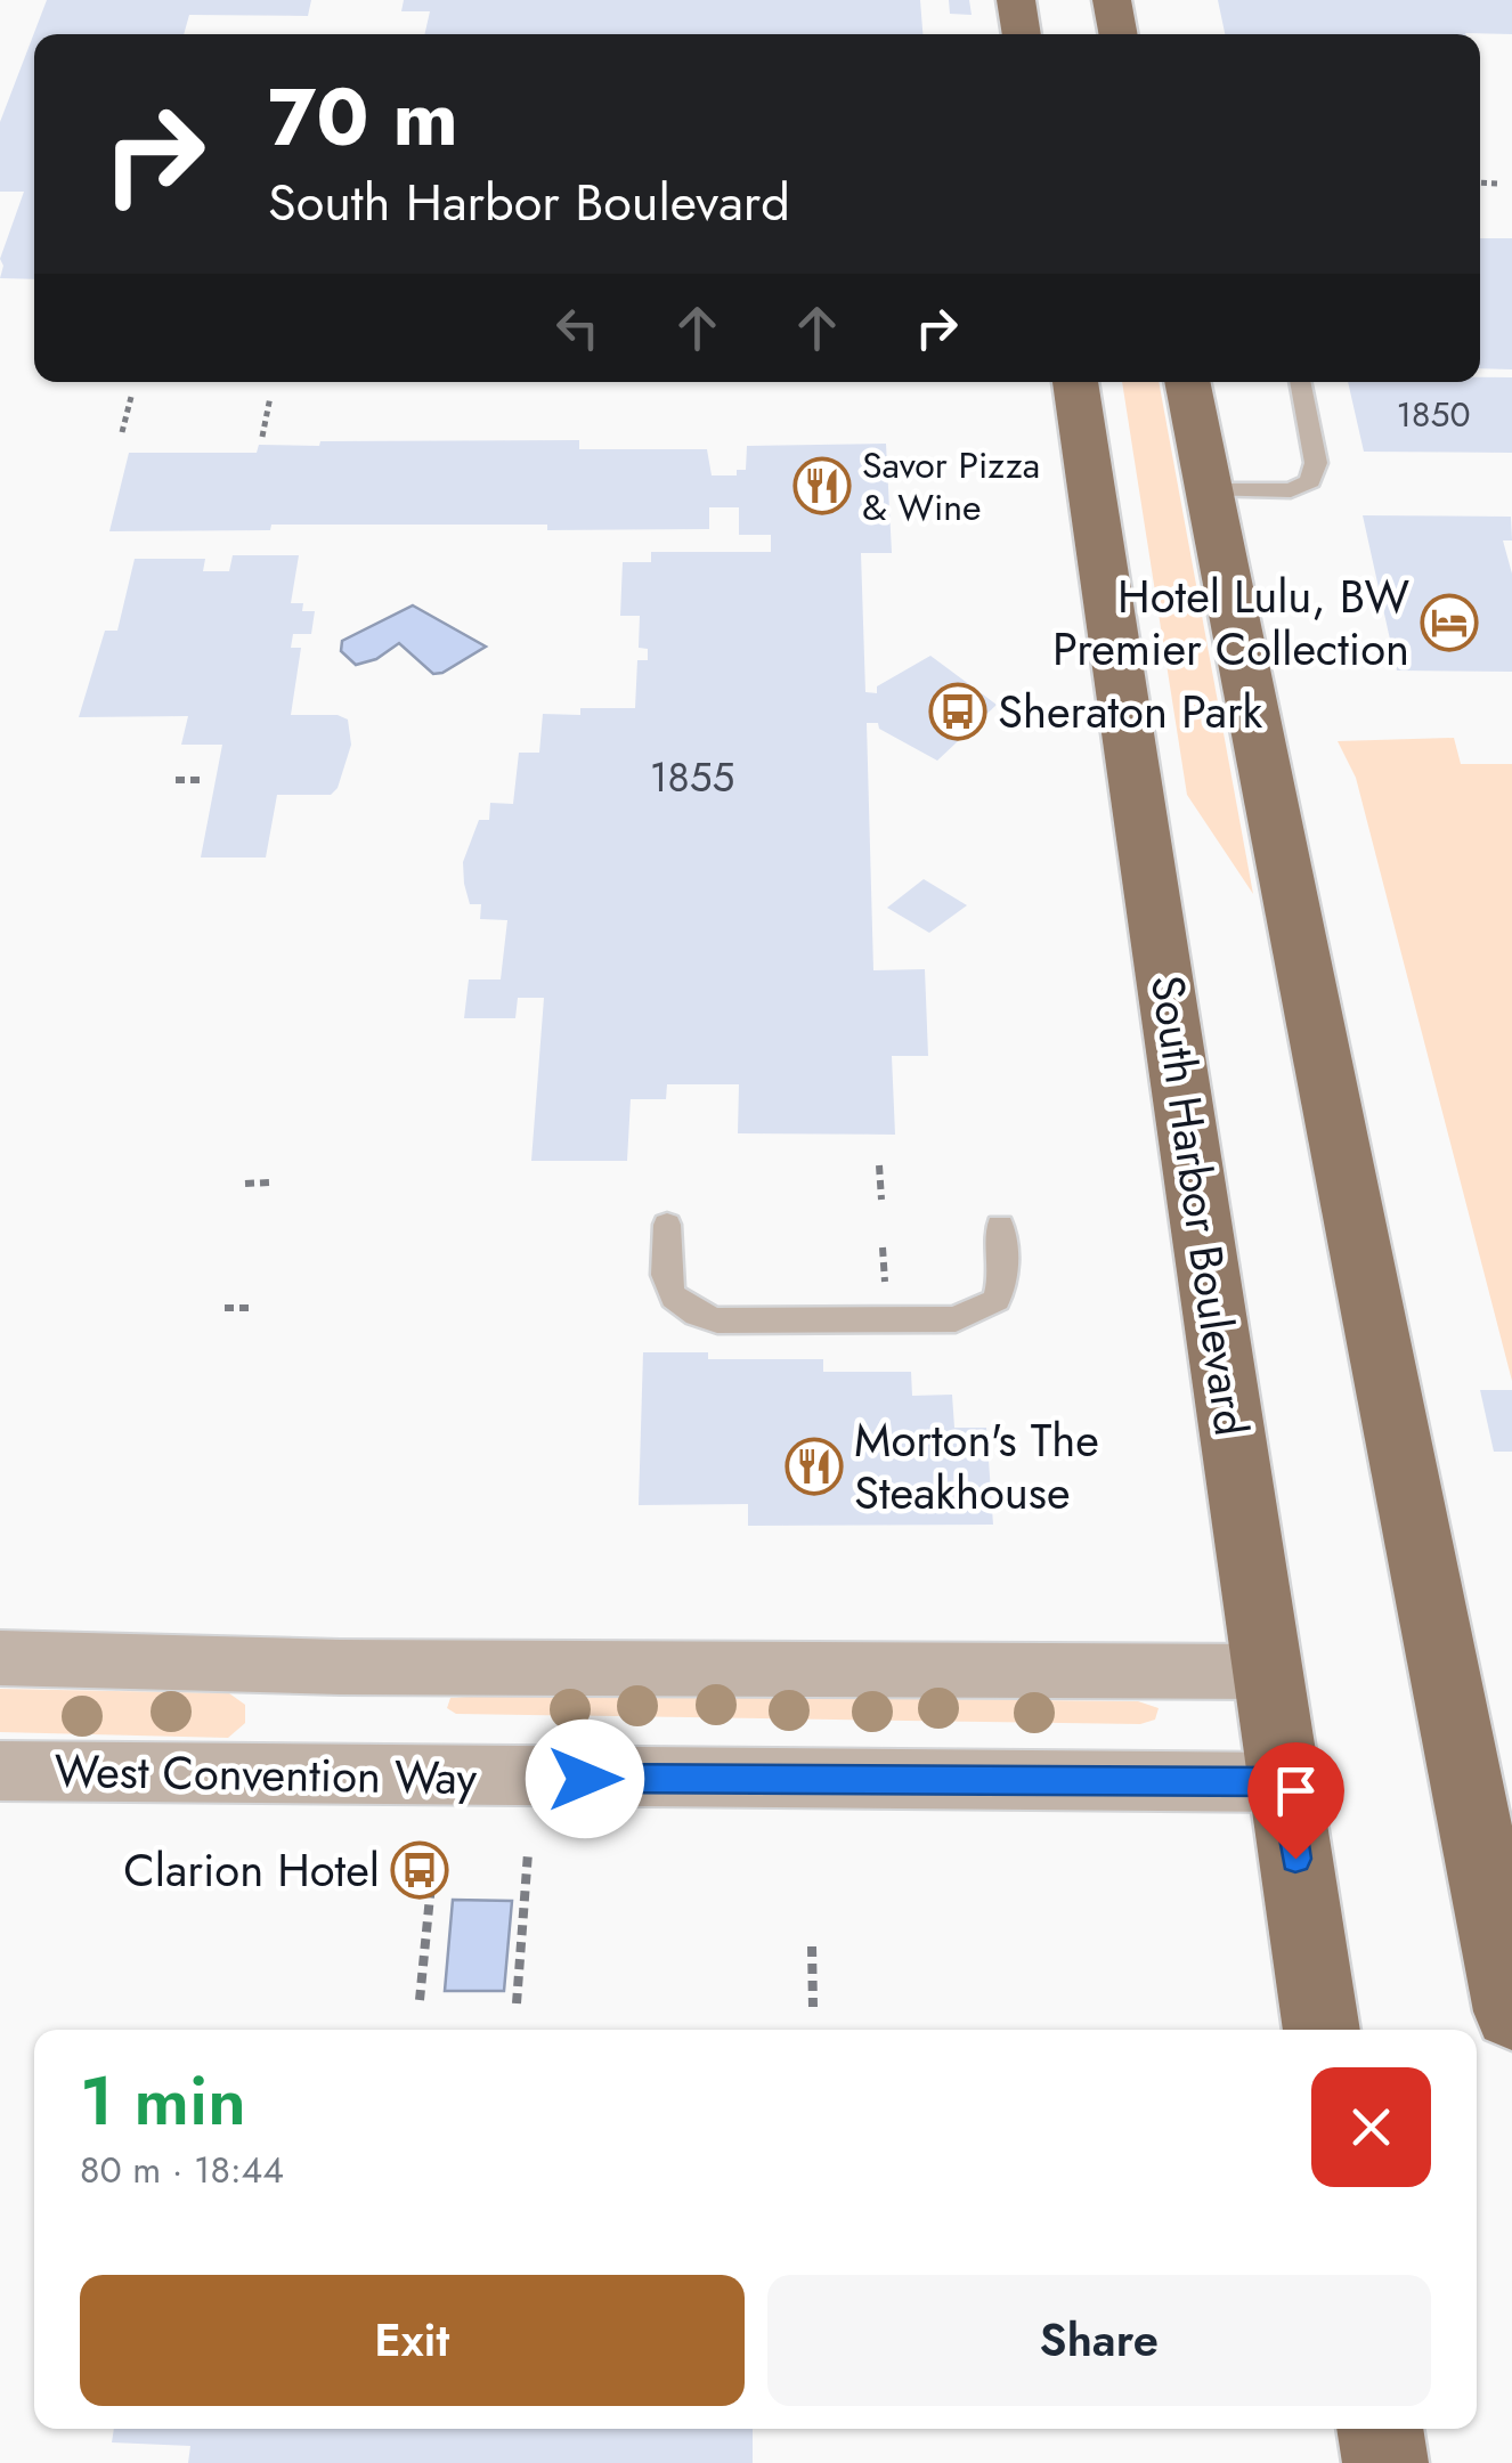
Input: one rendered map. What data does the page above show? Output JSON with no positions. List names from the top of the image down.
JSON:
{
  "streets": {
    "main road": ["South Harbor Boulevard"],
    "street": ["West Convention Way"]
  },
  "crossings": [
    ["South Harbor Boulevard", "West Convention Way"]
  ],
  "places": {
    "restaurant": ["Savor Pizza & Wine", "Morton's The Steakhouse"],
    "hotel": ["Hotel Lulu, BW Premier Collection"],
    "bus stop": ["Sheraton Park", "Clarion Hotel"]
  },
  "house_numbers": ["1850", "1855"],
  "page": {
    "turn": ["70 m", "South Harbor Boulevard"],
    "heading": ["1 min", "80 m · 18:44"],
    "buttons": ["Exit", "Share"]
  }
}
